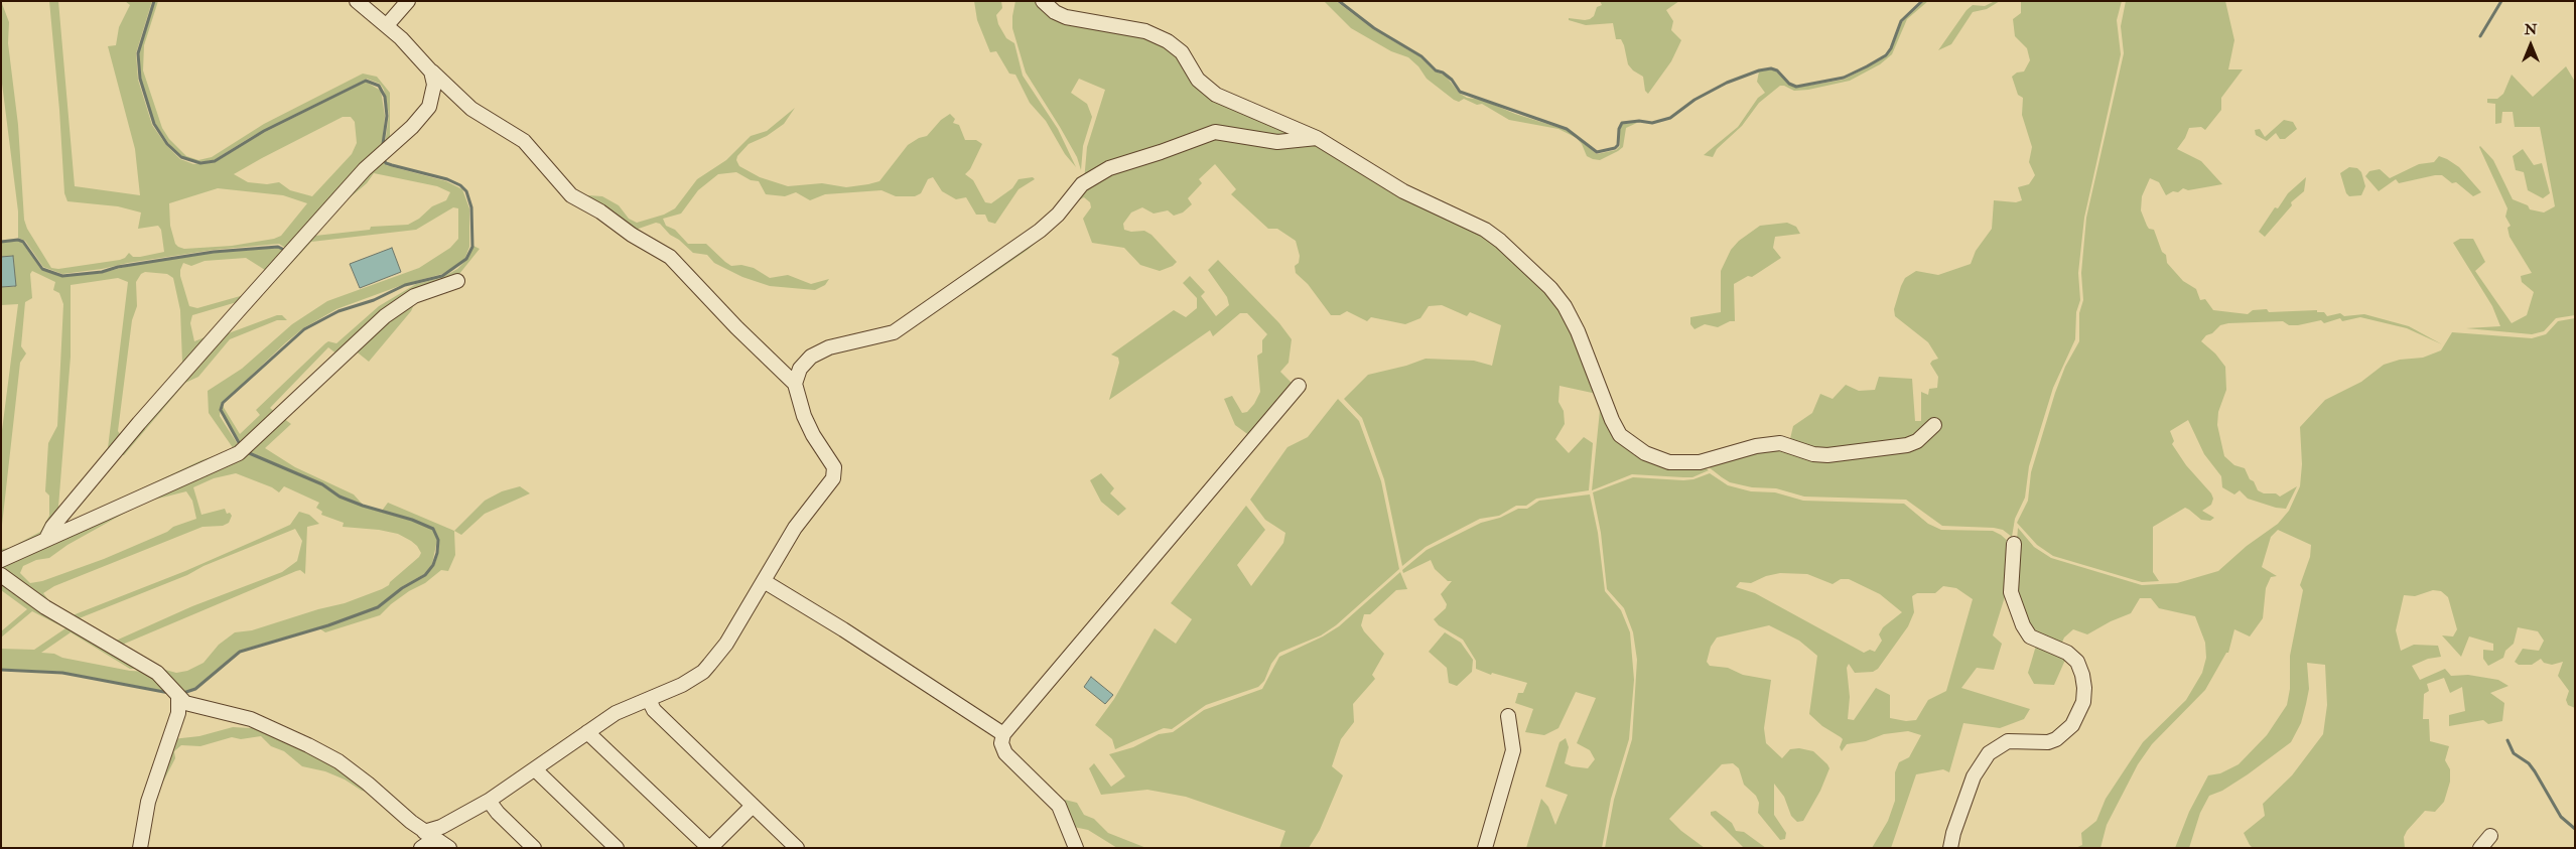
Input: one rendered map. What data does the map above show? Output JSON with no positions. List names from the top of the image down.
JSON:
{
  "north": "top"
}
